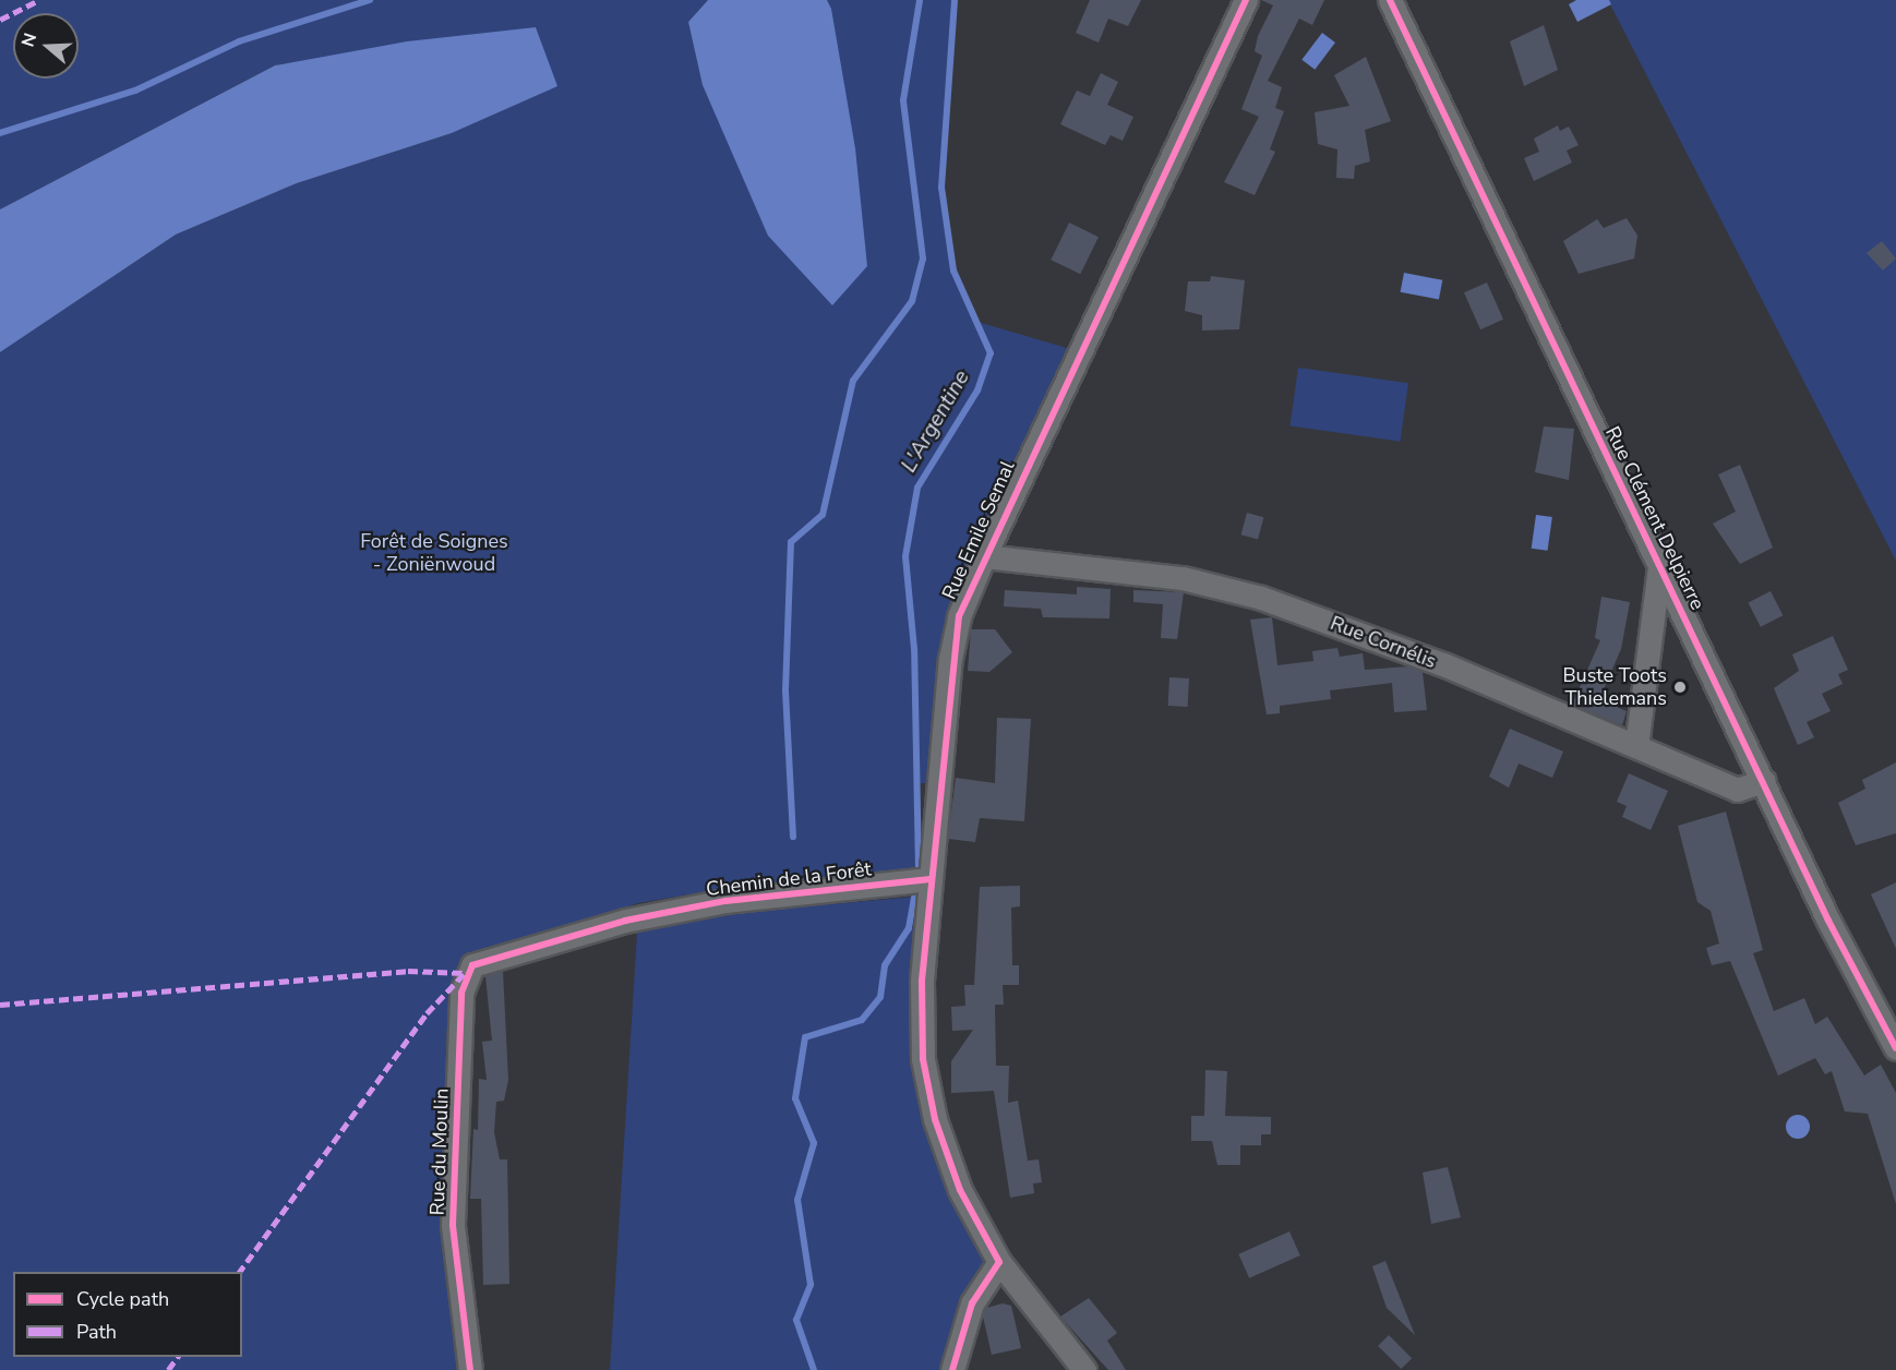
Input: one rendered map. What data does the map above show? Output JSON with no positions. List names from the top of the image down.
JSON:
{
  "streets": {
    "street": [
      "Rue Clément Delpierre",
      "Rue Emile Semal",
      "Rue Cornélis",
      "Chemin de la Forêt",
      "Rue du Moulin"
    ]
  },
  "crossings": [
    ["Rue Clément Delpierre", "Rue Cornélis"],
    ["Rue Emile Semal", "Rue Cornélis"],
    ["Rue Emile Semal", "Chemin de la Forêt"],
    ["Chemin de la Forêt", "Rue du Moulin"]
  ],
  "water": ["L'Argentine"],
  "parks": ["Forêt de Soignes - Zoniënwoud"],
  "places": ["Buste Toots Thielemans"],
  "legend": ["Cycle path", "Path"],
  "north": "left"
}
